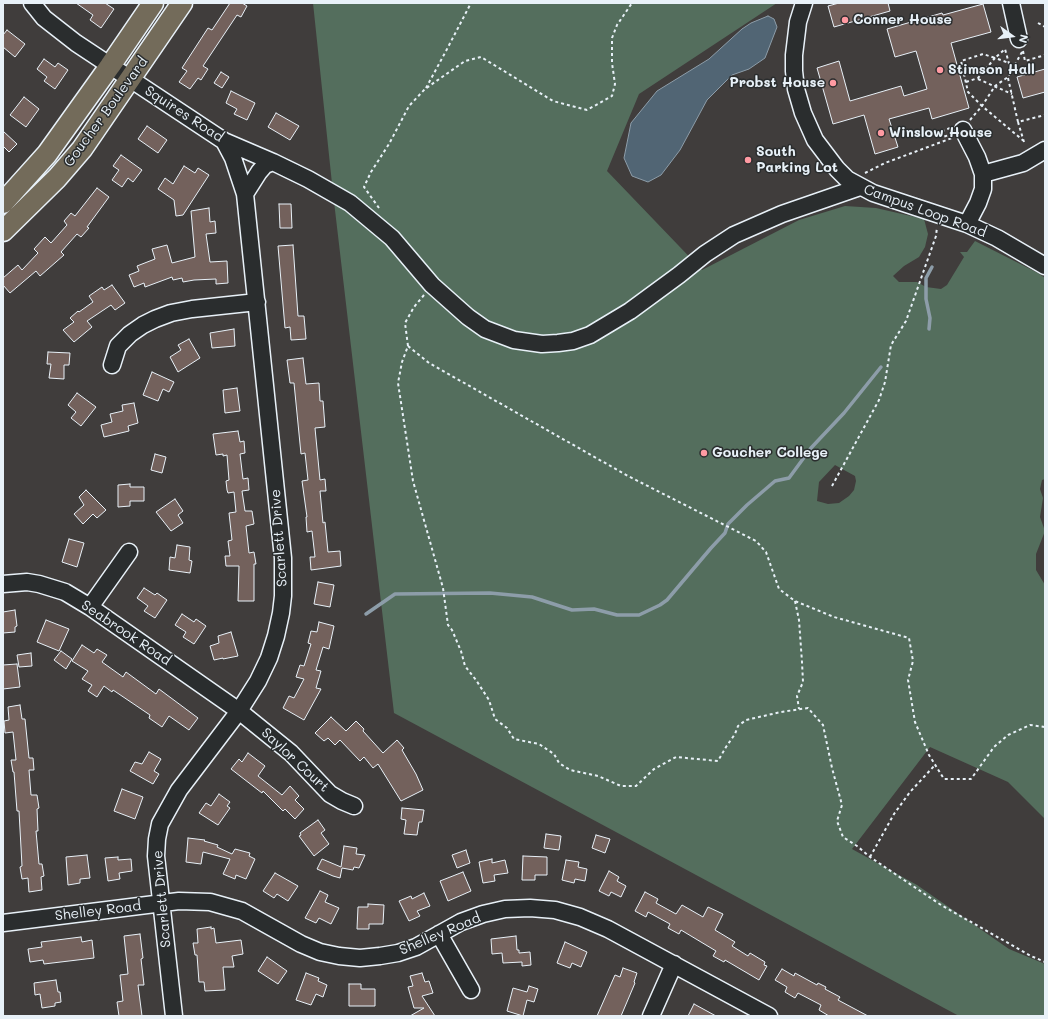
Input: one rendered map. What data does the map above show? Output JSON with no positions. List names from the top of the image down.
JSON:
{
  "streets": {
    "main road": ["Goucher Boulevard"],
    "street": [
      "Squires Road",
      "Campus Loop Road",
      "Scarlett Drive",
      "Seabrook Road",
      "Saylor Court",
      "Shelley Road"
    ]
  },
  "crossings": [
    ["Goucher Boulevard", "Squires Road"],
    ["Squires Road", "Campus Loop Road"],
    ["Squires Road", "Scarlett Drive"],
    ["Scarlett Drive", "Seabrook Road"],
    ["Scarlett Drive", "Saylor Court"],
    ["Scarlett Drive", "Shelley Road"],
    ["Seabrook Road", "Saylor Court"]
  ],
  "places": [
    "Conner House",
    "Stimson Hall",
    "Probst House",
    "Winslow House",
    "South Parking Lot",
    "Goucher College"
  ],
  "north": "right"
}
